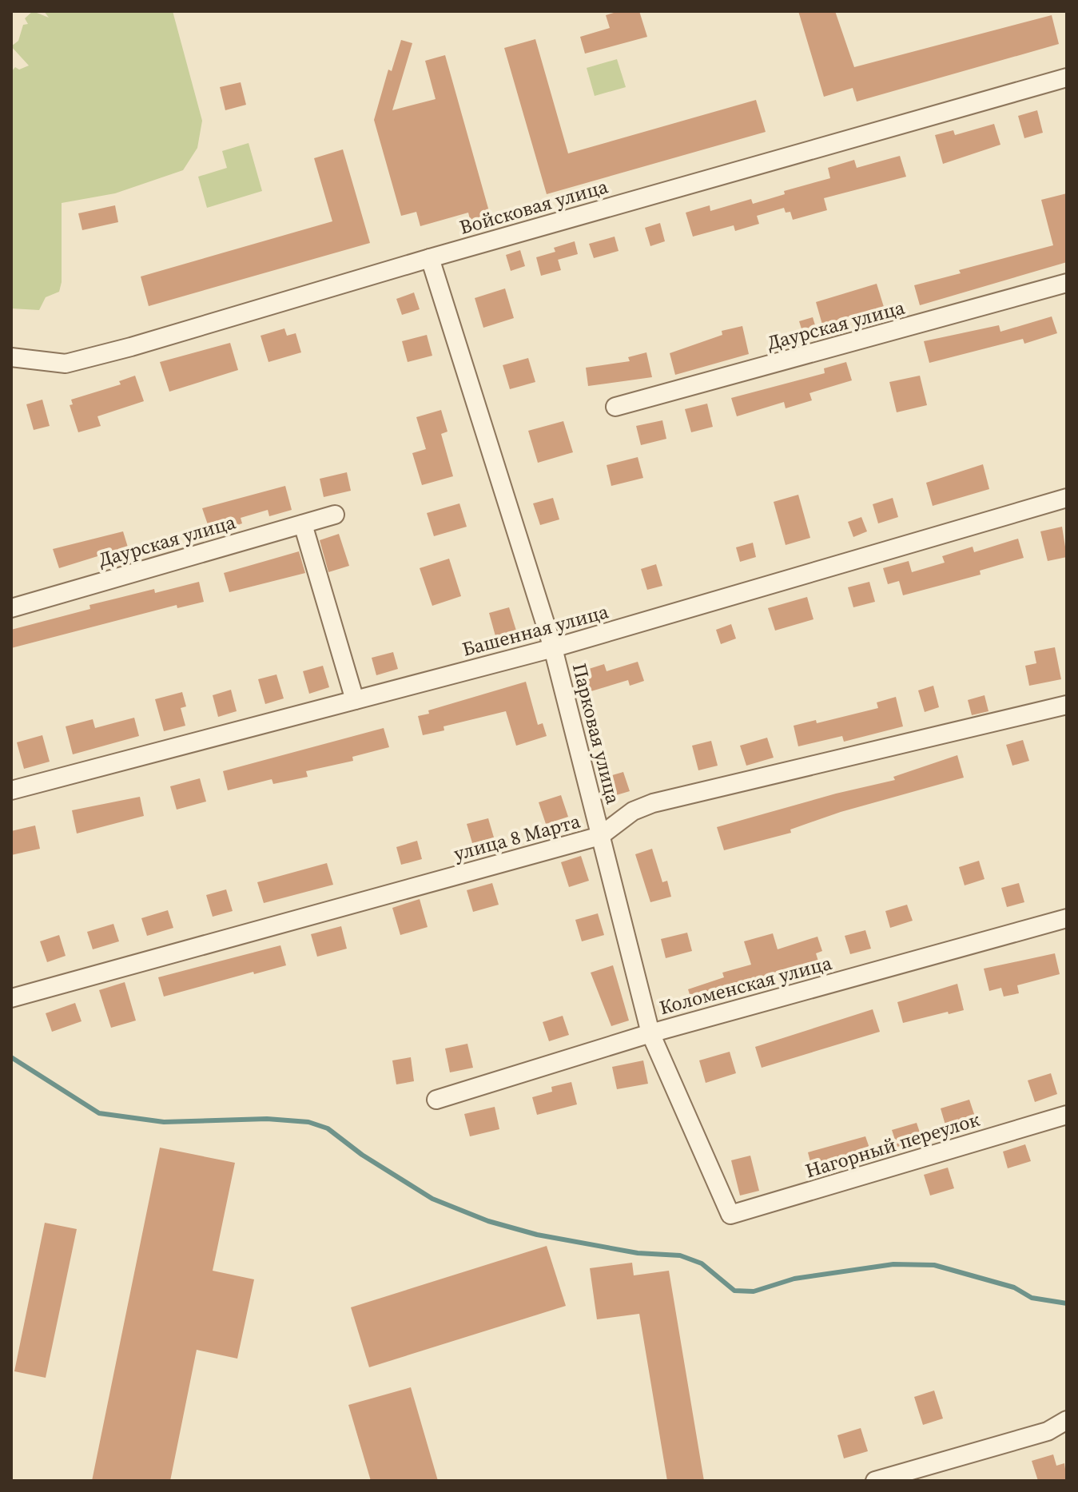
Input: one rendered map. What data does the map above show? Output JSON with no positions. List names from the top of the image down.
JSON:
{
  "streets": {
    "street": [
      "Войсковая улица",
      "Даурская улица",
      "Башенная улица",
      "Парковая улица",
      "улица 8 Марта",
      "Коломенская улица",
      "Нагорный переулок"
    ]
  },
  "crossings": [
    ["Войсковая улица", "Парковая улица"],
    ["Башенная улица", "Парковая улица"],
    ["Парковая улица", "улица 8 Марта"],
    ["Парковая улица", "Коломенская улица"],
    ["Парковая улица", "Нагорный переулок"]
  ]
}
